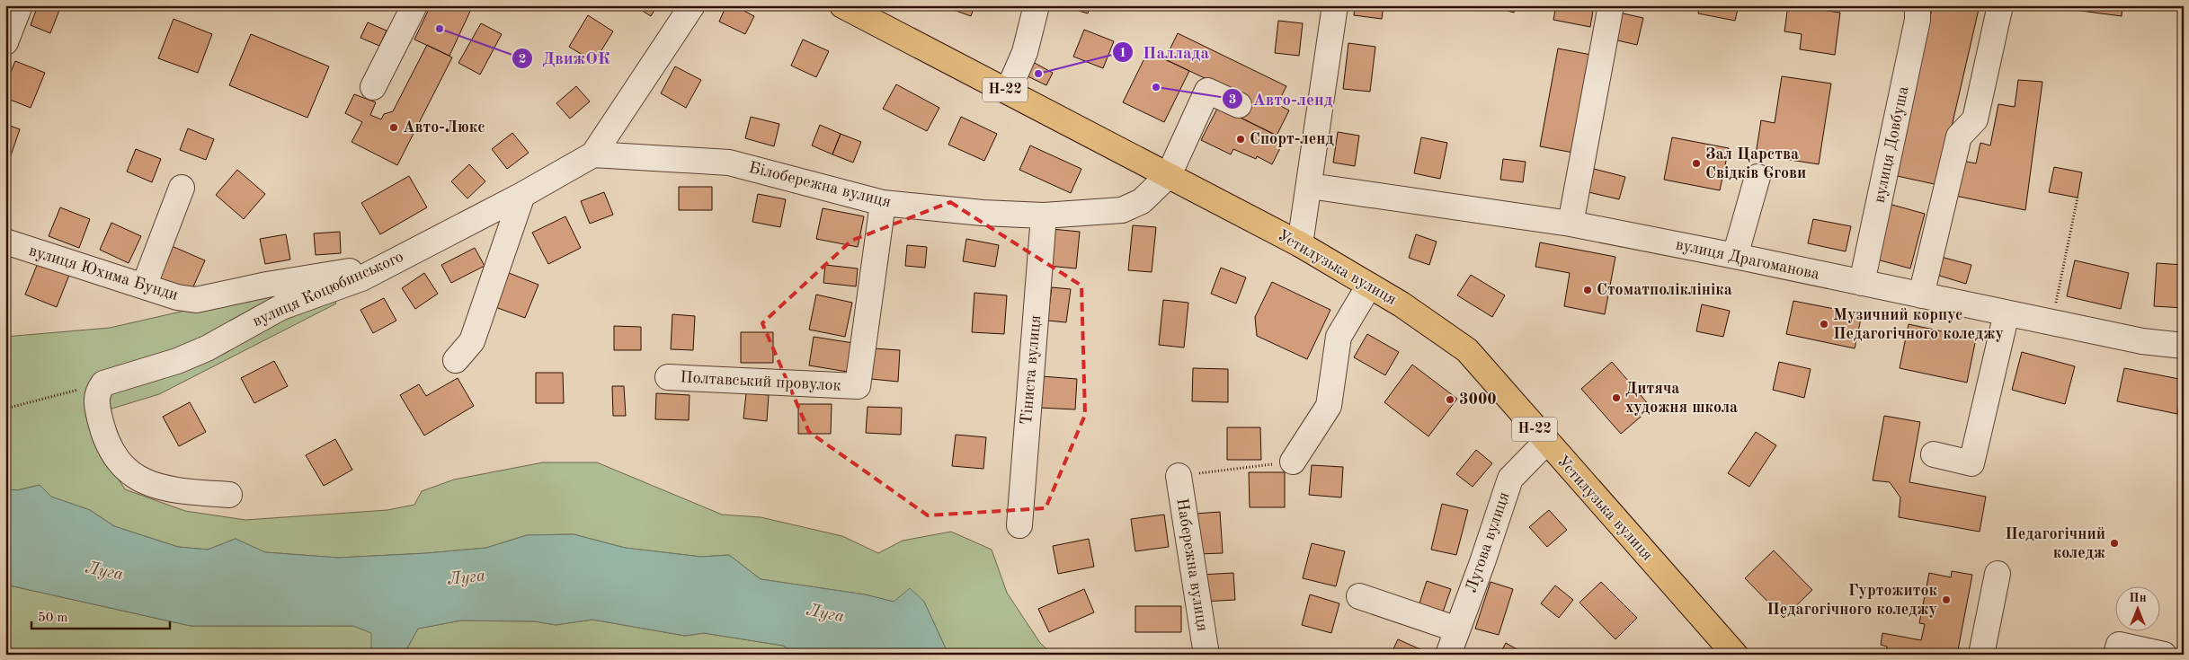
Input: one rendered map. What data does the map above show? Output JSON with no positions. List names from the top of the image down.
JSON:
{
  "streets": {
    "main road": ["Н-22", "Устилузька вулиця"],
    "street": [
      "вулиця Довбуша",
      "Білобережна вулиця",
      "вулиця Драгоманова",
      "вулиця Юхима Бунди",
      "вулиця Коцюбинського",
      "Тіниста вулиця",
      "Полтавський провулок",
      "Лугова вулиця",
      "Набережна вулиця"
    ]
  },
  "crossings": [
    ["вулиця Довбуша", "вулиця Драгоманова"],
    ["Білобережна вулиця", "Устилузька вулиця"],
    ["Білобережна вулиця", "вулиця Коцюбинського"],
    ["Білобережна вулиця", "Тіниста вулиця"],
    ["Білобережна вулиця", "Полтавський провулок"],
    ["Устилузька вулиця", "Лугова вулиця"],
    ["вулиця Юхима Бунди", "вулиця Коцюбинського"]
  ],
  "water": ["Луга"],
  "places": [
    "ДвижОК",
    "Паллада",
    "Авто-ленд",
    "Авто-Люкс",
    "Спорт-ленд",
    "Зал Царства Свідків Єгови",
    "Стоматполіклініка",
    "Музичний корпус Педагогічного коледжу",
    "Дитяча художня школа",
    "3000",
    "Педагогічний коледж",
    "Гуртожиток Педагогічного коледжу"
  ],
  "scale_bar": "50 m",
  "north": "top"
}
